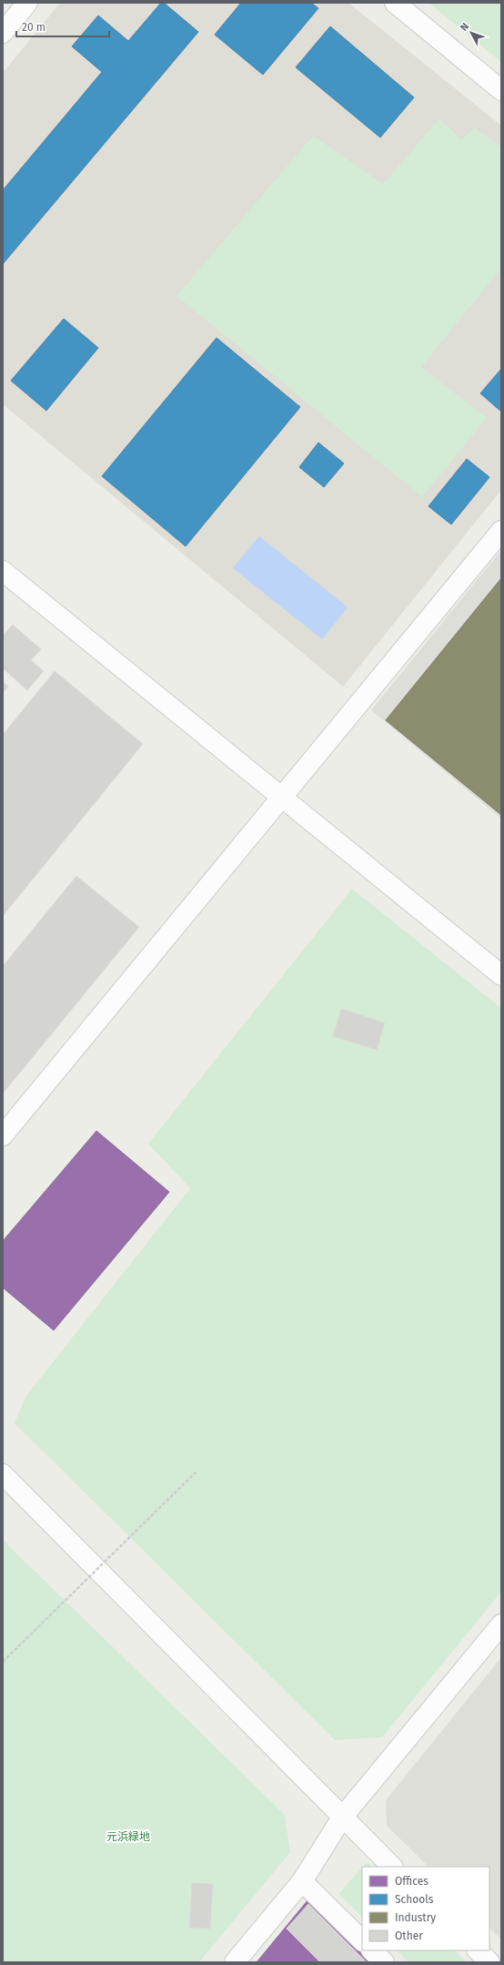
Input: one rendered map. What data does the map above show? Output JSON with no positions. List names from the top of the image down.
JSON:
{
  "parks": ["元浜緑地"],
  "legend": [
    "Offices",
    "Schools",
    "Industry",
    "Other"
  ],
  "scale_bar": "20 m",
  "north": "top left"
}
